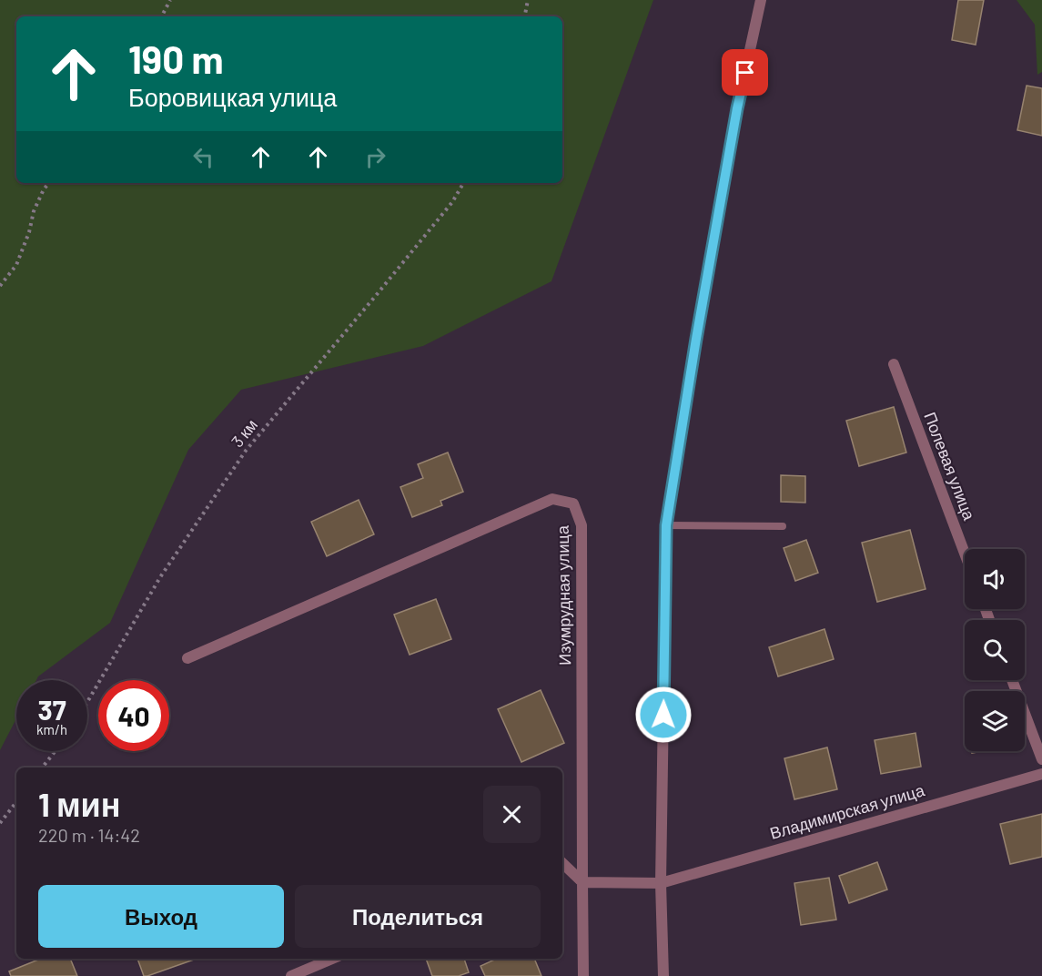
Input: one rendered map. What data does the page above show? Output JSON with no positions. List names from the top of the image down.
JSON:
{
  "streets": {
    "street": ["Полевая улица", "Изумрудная улица", "Владимирская улица"],
    "path": ["3 км"]
  },
  "crossings": [
    ["Изумрудная улица", "Владимирская улица"]
  ],
  "page": {
    "turn": ["190 m", "Боровицкая улица"],
    "speed": "37 km/h",
    "limit": "40",
    "heading": ["1 мин", "220 m · 14:42"],
    "buttons": ["Выход", "Поделиться"]
  }
}
